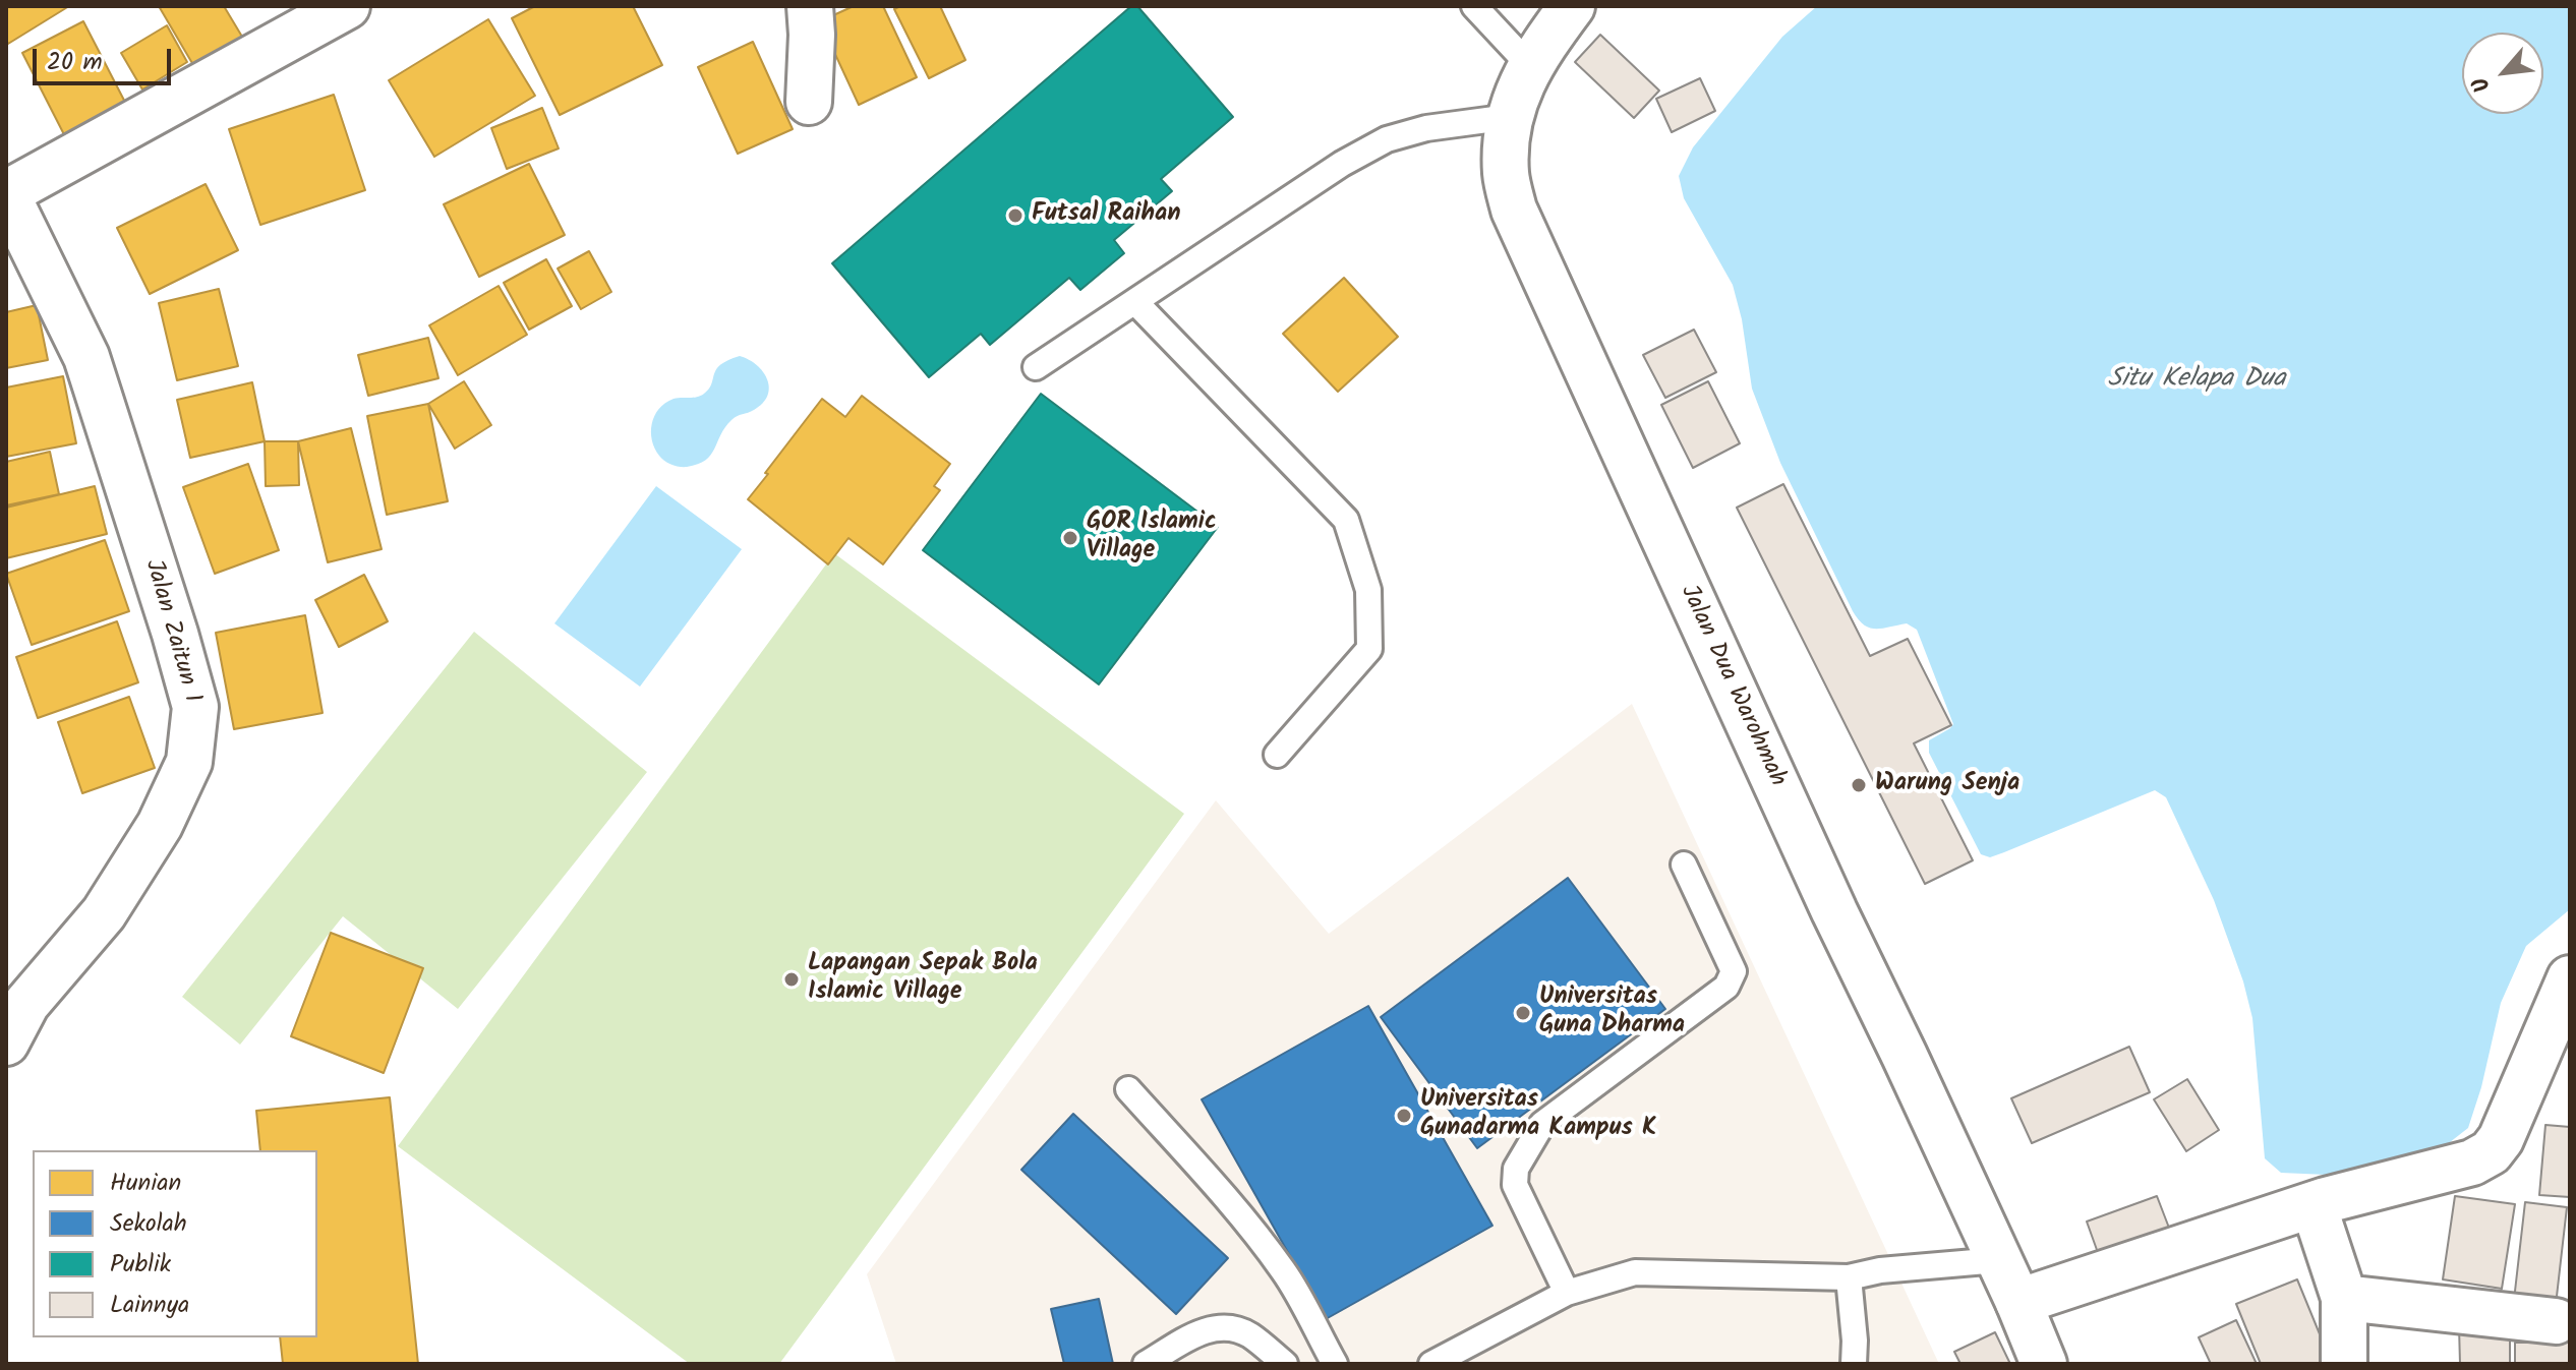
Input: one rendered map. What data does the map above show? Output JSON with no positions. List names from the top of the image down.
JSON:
{
  "streets": {
    "street": ["Jalan Zaitun 1", "Jalan Dua Warohmah"]
  },
  "water": ["Situ Kelapa Dua"],
  "places": [
    "Futsal Raihan",
    "GOR Islamic Village",
    "Warung Senja",
    "Lapangan Sepak Bola Islamic Village",
    "Universitas Guna Dharma",
    "Universitas Gunadarma Kampus K"
  ],
  "legend": [
    "Hunian",
    "Sekolah",
    "Publik",
    "Lainnya"
  ],
  "scale_bar": "20 m",
  "north": "bottom left"
}
